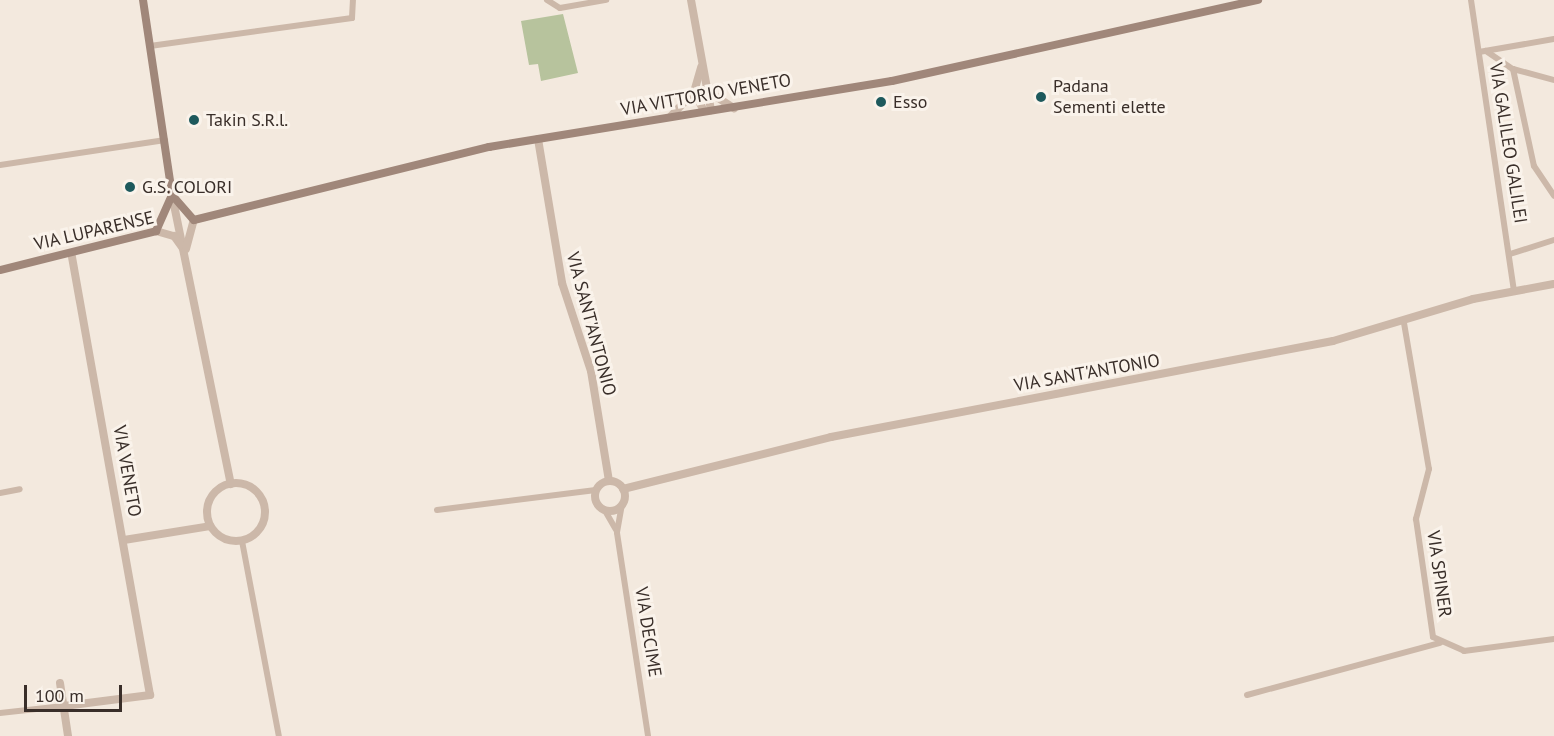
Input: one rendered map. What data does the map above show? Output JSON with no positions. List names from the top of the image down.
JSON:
{
  "streets": {
    "main road": ["VIA VITTORIO VENETO", "VIA LUPARENSE"],
    "street": [
      "VIA GALILEO GALILEI",
      "VIA SANT'ANTONIO",
      "VIA VENETO",
      "VIA SPINER",
      "VIA DECIME"
    ]
  },
  "crossings": [
    ["VIA VITTORIO VENETO", "VIA SANT'ANTONIO"],
    ["VIA GALILEO GALILEI", "VIA SANT'ANTONIO"],
    ["VIA LUPARENSE", "VIA VENETO"],
    ["VIA SANT'ANTONIO", "VIA SPINER"]
  ],
  "places": [
    "Padana Sementi elette",
    "Esso",
    "Takin S.R.l.",
    "G.S. COLORI"
  ],
  "scale_bar": "100 m"
}
